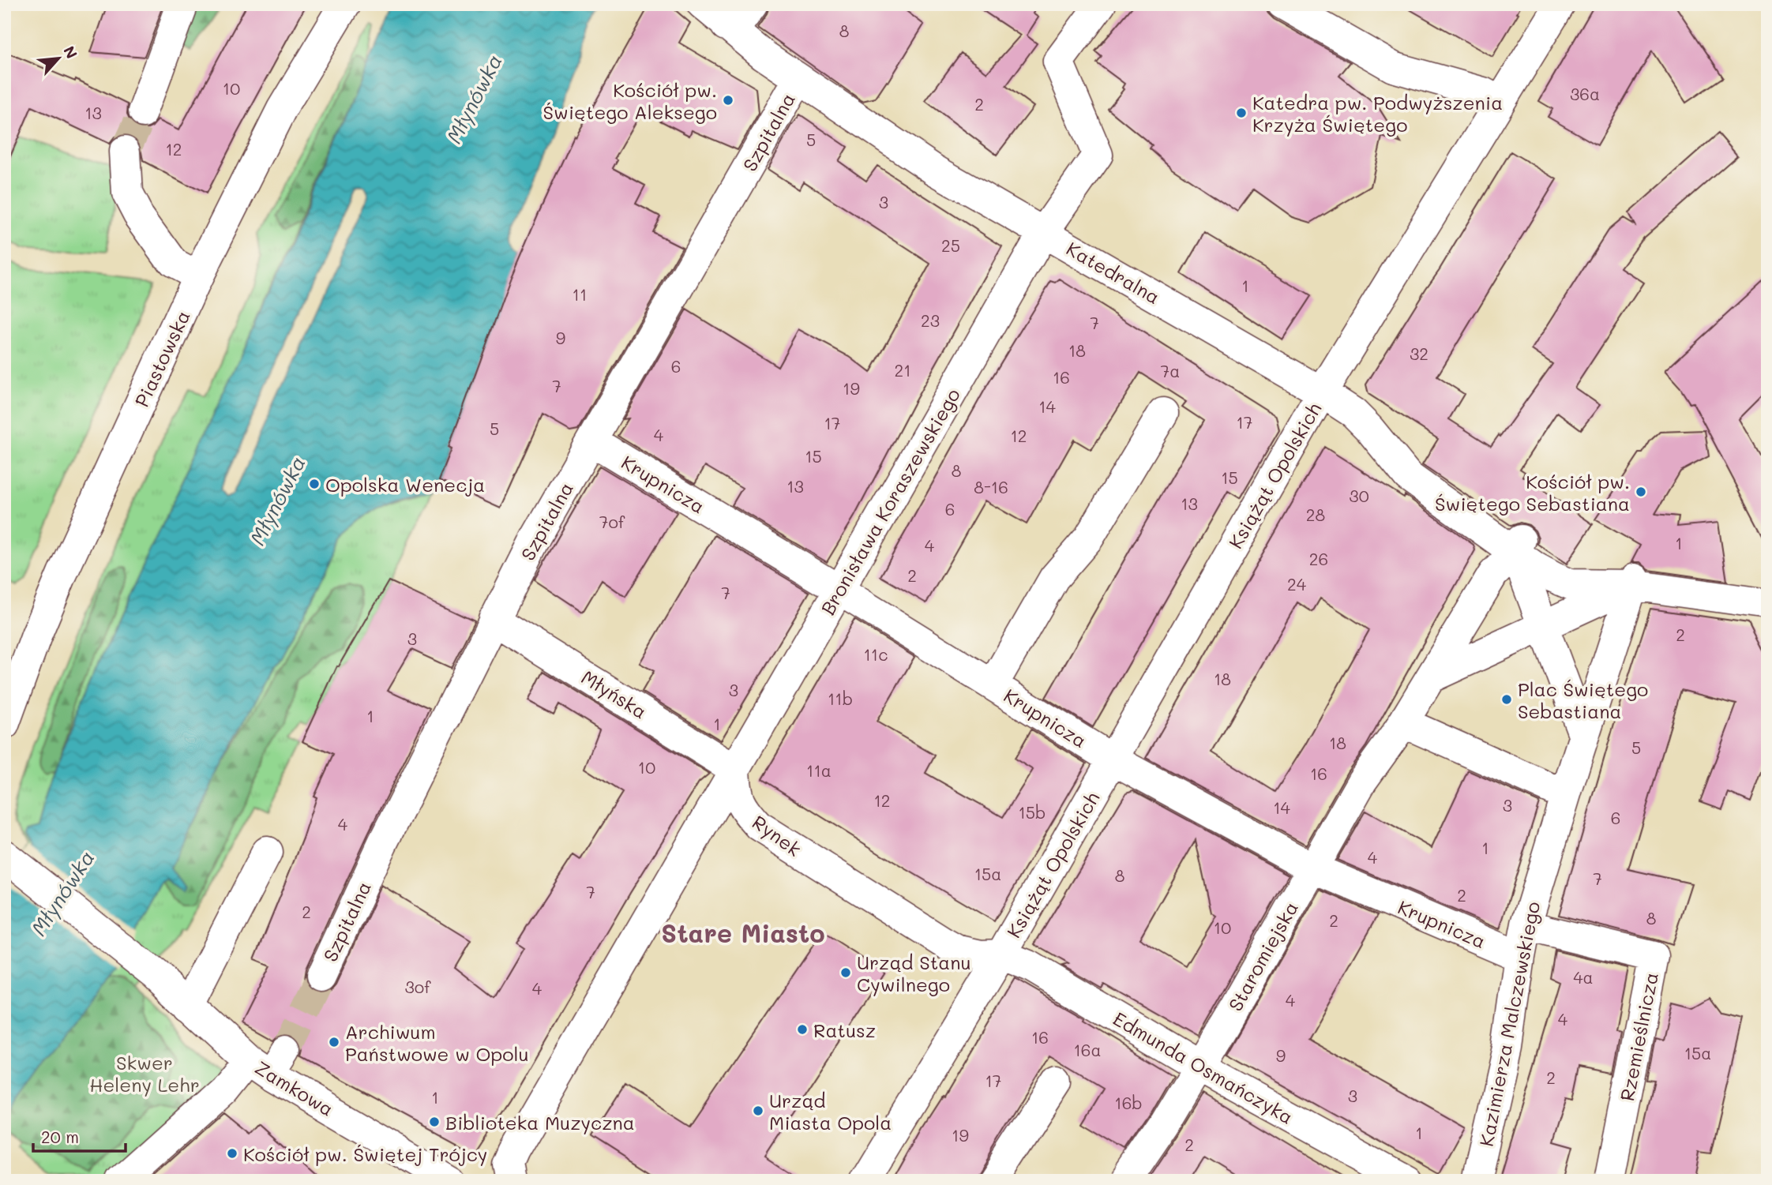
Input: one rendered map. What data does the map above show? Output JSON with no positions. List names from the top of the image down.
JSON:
{
  "streets": {
    "street": [
      "Szpitalna",
      "Katedralna",
      "Piastowska",
      "Książąt Opolskich",
      "Krupnicza",
      "Bronisława Koraszewskiego",
      "Młyńska",
      "Rynek",
      "Staromiejska",
      "Kazimierza Malczewskiego",
      "Rzemieślnicza",
      "Edmunda Osmańczyka",
      "Zamkowa"
    ]
  },
  "crossings": [
    ["Szpitalna", "Katedralna"],
    ["Szpitalna", "Krupnicza"],
    ["Szpitalna", "Młyńska"],
    ["Katedralna", "Książąt Opolskich"],
    ["Katedralna", "Bronisława Koraszewskiego"],
    ["Książąt Opolskich", "Krupnicza"],
    ["Książąt Opolskich", "Rynek"],
    ["Książąt Opolskich", "Edmunda Osmańczyka"],
    ["Krupnicza", "Bronisława Koraszewskiego"],
    ["Krupnicza", "Staromiejska"],
    ["Krupnicza", "Kazimierza Malczewskiego"],
    ["Bronisława Koraszewskiego", "Młyńska"],
    ["Bronisława Koraszewskiego", "Rynek"],
    ["Młyńska", "Rynek"],
    ["Rynek", "Edmunda Osmańczyka"],
    ["Staromiejska", "Edmunda Osmańczyka"],
    ["Kazimierza Malczewskiego", "Rzemieślnicza"]
  ],
  "districts": ["Stare Miasto"],
  "water": ["Młynówka"],
  "parks": ["Skwer Heleny Lehr"],
  "places": [
    "Kościół pw. Świętego Aleksego",
    "Katedra pw. Podwyższenia Krzyża Świętego",
    "Opolska Wenecja",
    "Kościół pw. Świętego Sebastiana",
    "Plac Świętego Sebastiana",
    "Urząd Stanu Cywilnego",
    "Ratusz",
    "Archiwum Państwowe w Opolu",
    "Urząd Miasta Opola",
    "Biblioteka Muzyczna",
    "Kościół pw. Świętej Trójcy"
  ],
  "house_numbers": [
    "8",
    "10",
    "36a",
    "2",
    "13",
    "5",
    "12",
    "3",
    "25",
    "1",
    "11",
    "23",
    "7",
    "9",
    "18",
    "32",
    "6",
    "21",
    "7a",
    "16",
    "7",
    "19",
    "14",
    "17",
    "17",
    "5",
    "4",
    "12",
    "15",
    "8",
    "15",
    "13",
    "8-16",
    "30",
    "13",
    "6",
    "28",
    "7of",
    "1",
    "4",
    "26",
    "2",
    "24",
    "7",
    "2",
    "3",
    "11c",
    "18",
    "3",
    "11b",
    "1",
    "1",
    "18",
    "5",
    "10",
    "11a",
    "16",
    "12",
    "3",
    "14",
    "15b",
    "6",
    "4",
    "1",
    "4",
    "15a",
    "8",
    "7",
    "7",
    "2",
    "2",
    "8",
    "2",
    "10",
    "4a",
    "3of",
    "4",
    "4",
    "4",
    "16",
    "16a",
    "15a",
    "9",
    "2",
    "17",
    "3",
    "1",
    "16b",
    "1",
    "19",
    "2"
  ],
  "scale_bar": "20 m",
  "north": "top right"
}
